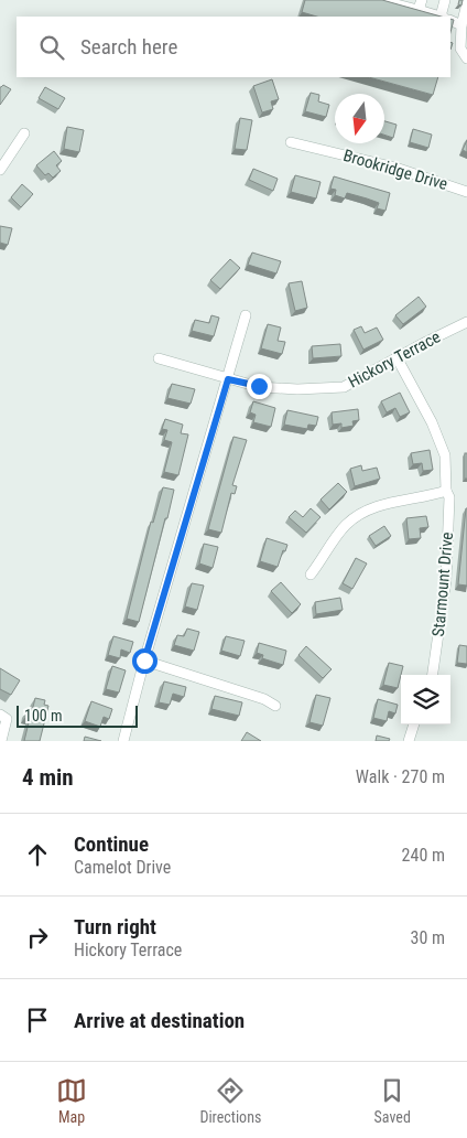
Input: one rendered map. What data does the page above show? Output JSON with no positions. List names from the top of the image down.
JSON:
{
  "streets": {
    "street": ["Brookridge Drive", "Hickory Terrace", "Starmount Drive"]
  },
  "crossings": [
    ["Hickory Terrace", "Starmount Drive"]
  ],
  "scale_bar": "100 m",
  "north": "bottom",
  "page": {
    "search": "Search here",
    "scale": "100 m",
    "heading": ["4 min", "Walk · 270 m"],
    "list": [
      ["Continue", "Camelot Drive", "240 m"],
      ["Turn right", "Hickory Terrace", "30 m"],
      "Arrive at destination"
    ],
    "nav": ["Map", "Directions", "Saved"]
  }
}
